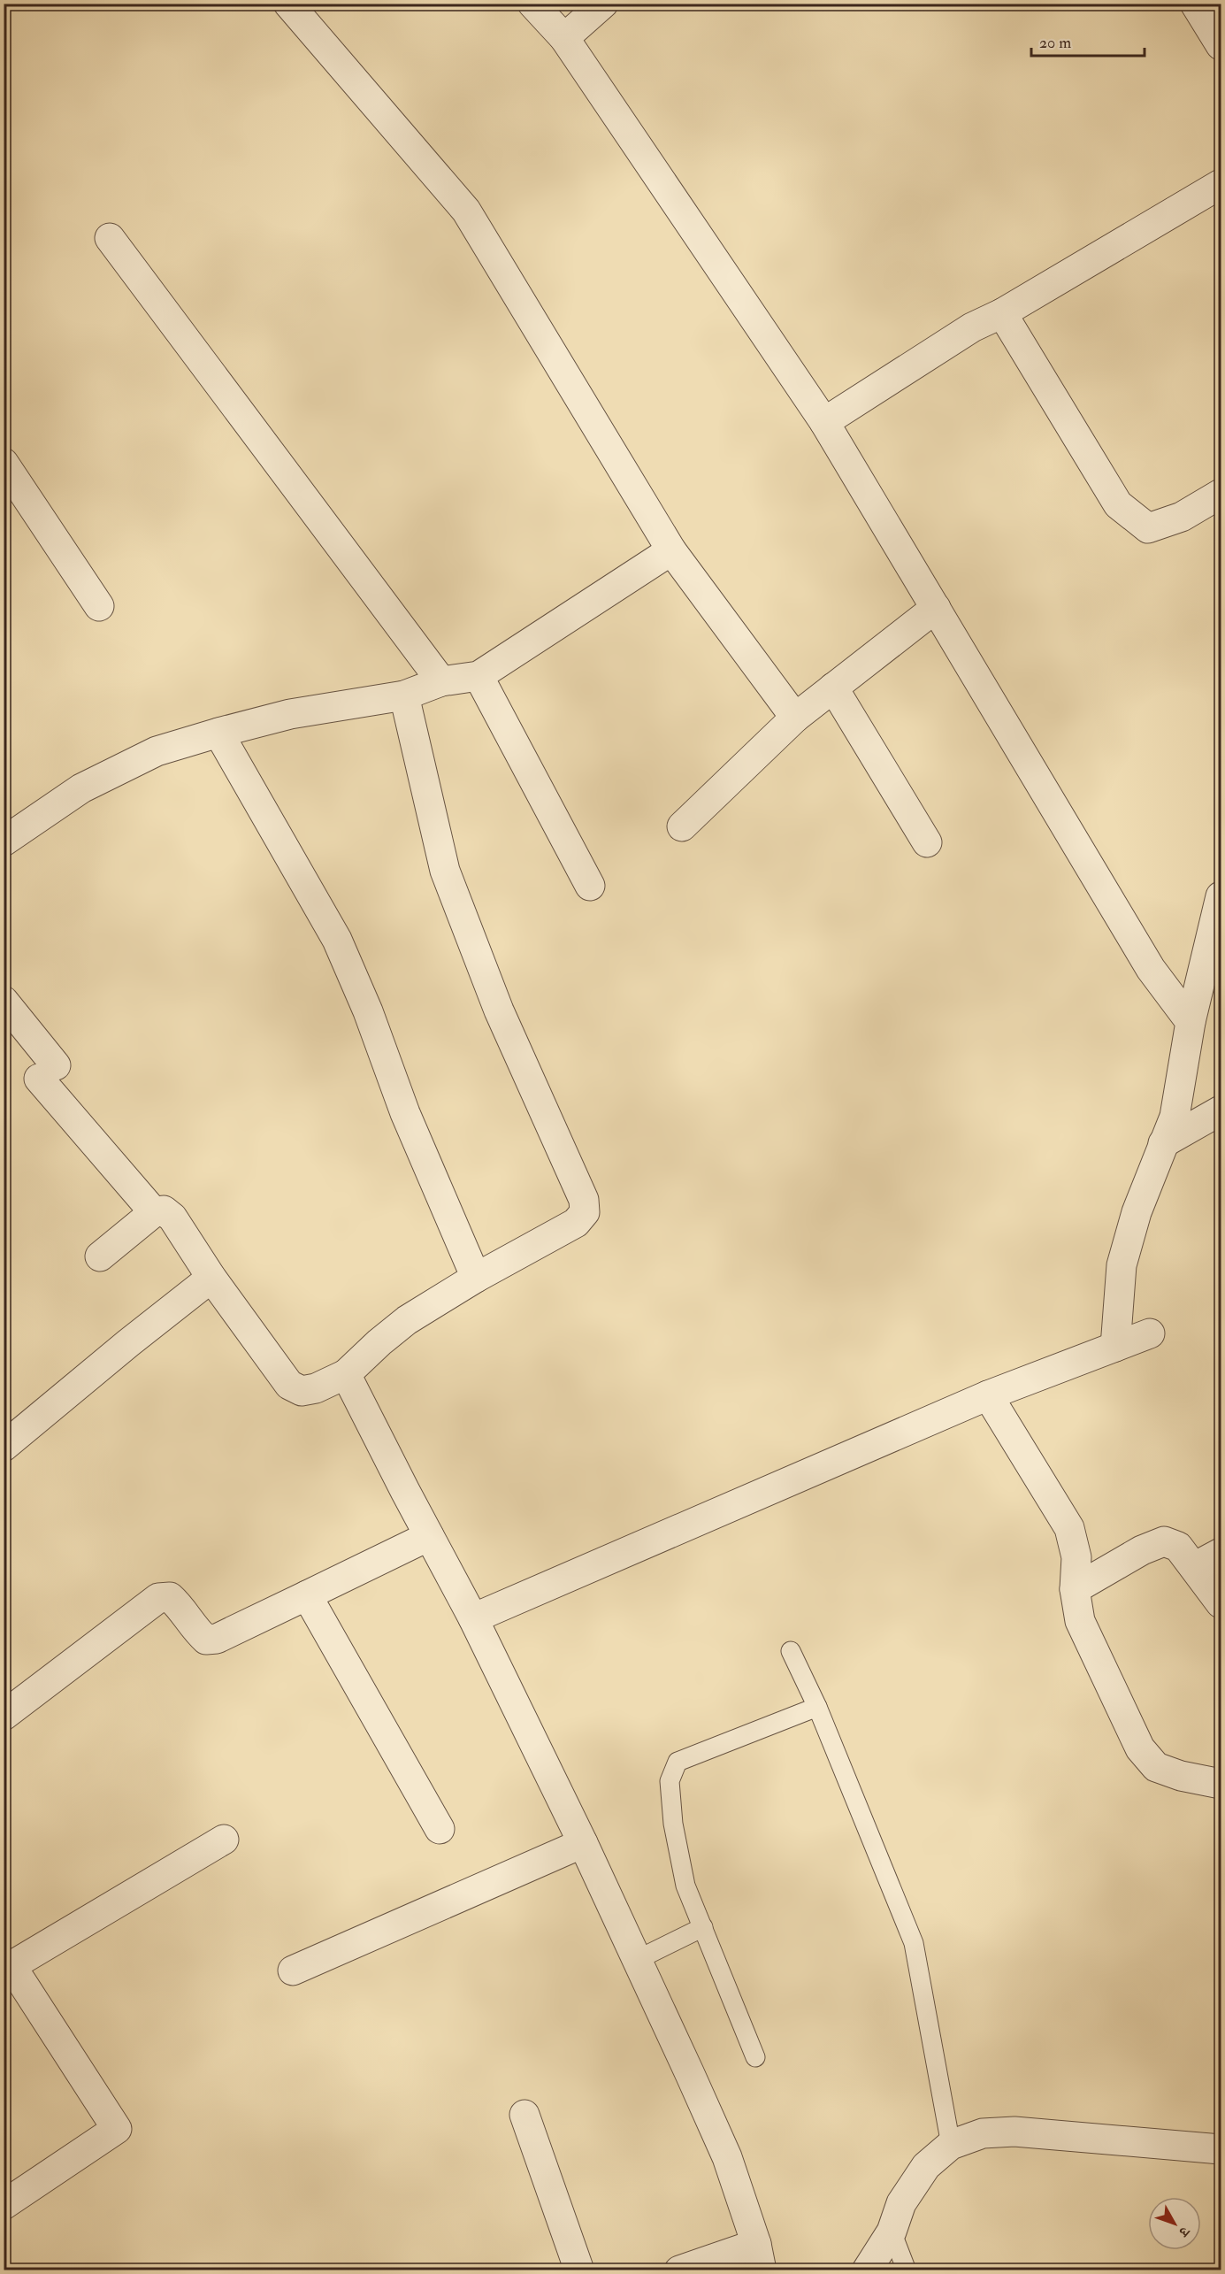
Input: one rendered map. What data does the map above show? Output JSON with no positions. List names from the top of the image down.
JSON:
{
  "scale_bar": "20 m",
  "north": "bottom right"
}
